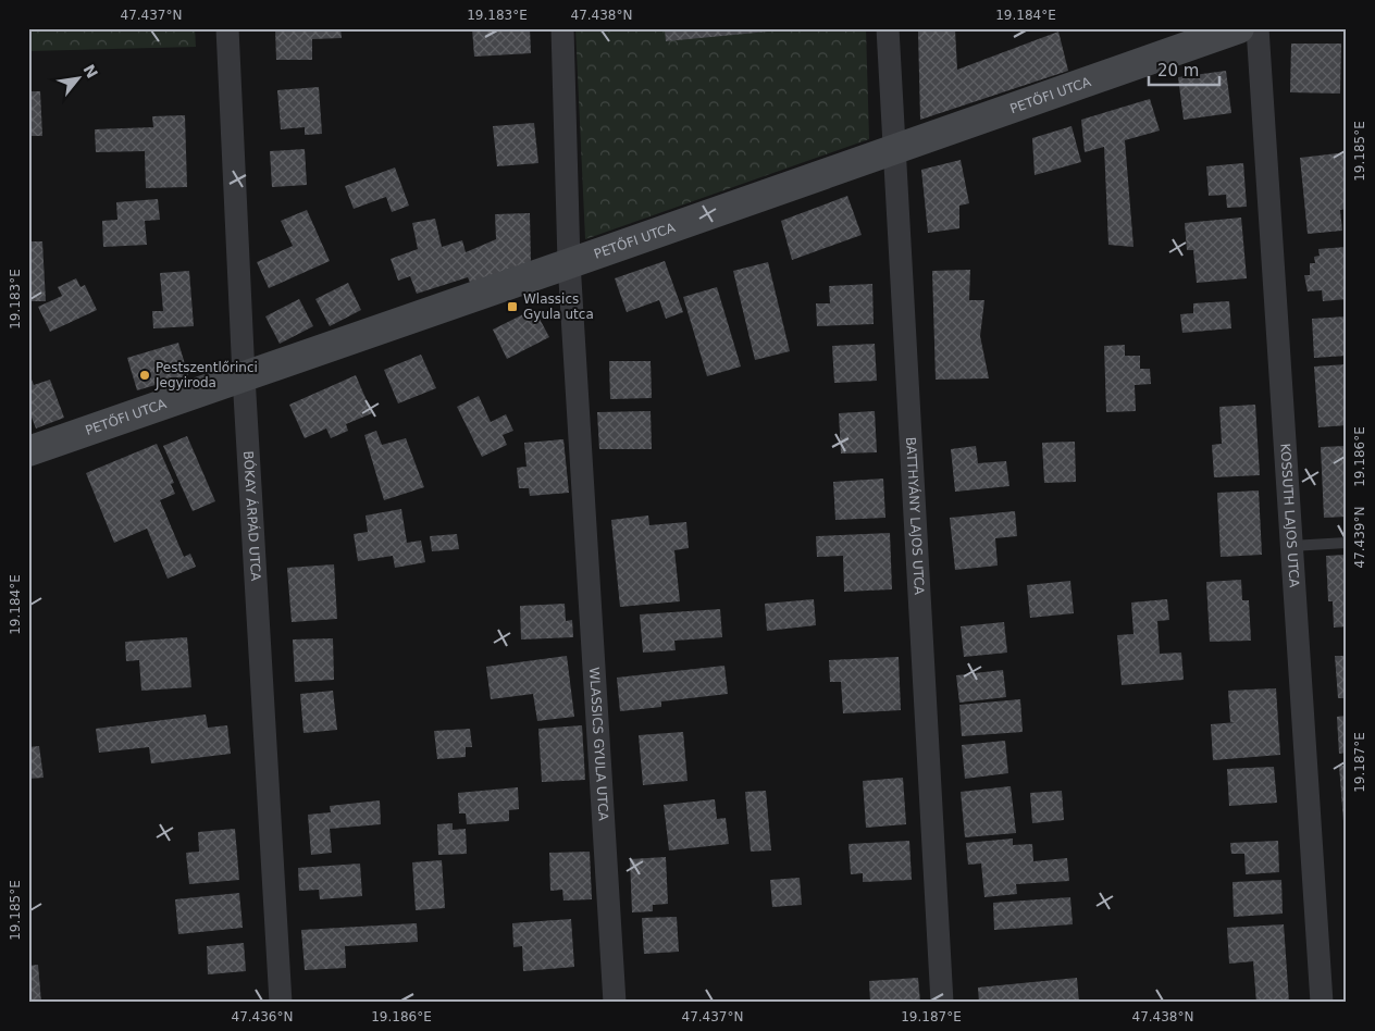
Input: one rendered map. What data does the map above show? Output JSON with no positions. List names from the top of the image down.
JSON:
{
  "streets": {
    "main road": ["PETŐFI UTCA"],
    "street": [
      "BÓKAY ÁRPÁD UTCA",
      "BATTHYÁNY LAJOS UTCA",
      "KOSSUTH LAJOS UTCA",
      "WLASSICS GYULA UTCA"
    ]
  },
  "crossings": [
    ["PETŐFI UTCA", "BÓKAY ÁRPÁD UTCA"],
    ["PETŐFI UTCA", "BATTHYÁNY LAJOS UTCA"],
    ["PETŐFI UTCA", "WLASSICS GYULA UTCA"]
  ],
  "places": {
    "transit": ["Wlassics Gyula utca"],
    "other": ["Pestszentlőrinci Jegyiroda"]
  },
  "scale_bar": "20 m",
  "north": "top right",
  "coordinates": [
    "47.437°N",
    "19.183°E",
    "47.438°N",
    "19.184°E",
    "19.185°E",
    "19.186°E",
    "47.439°N",
    "19.187°E",
    "47.436°N"
  ]
}
